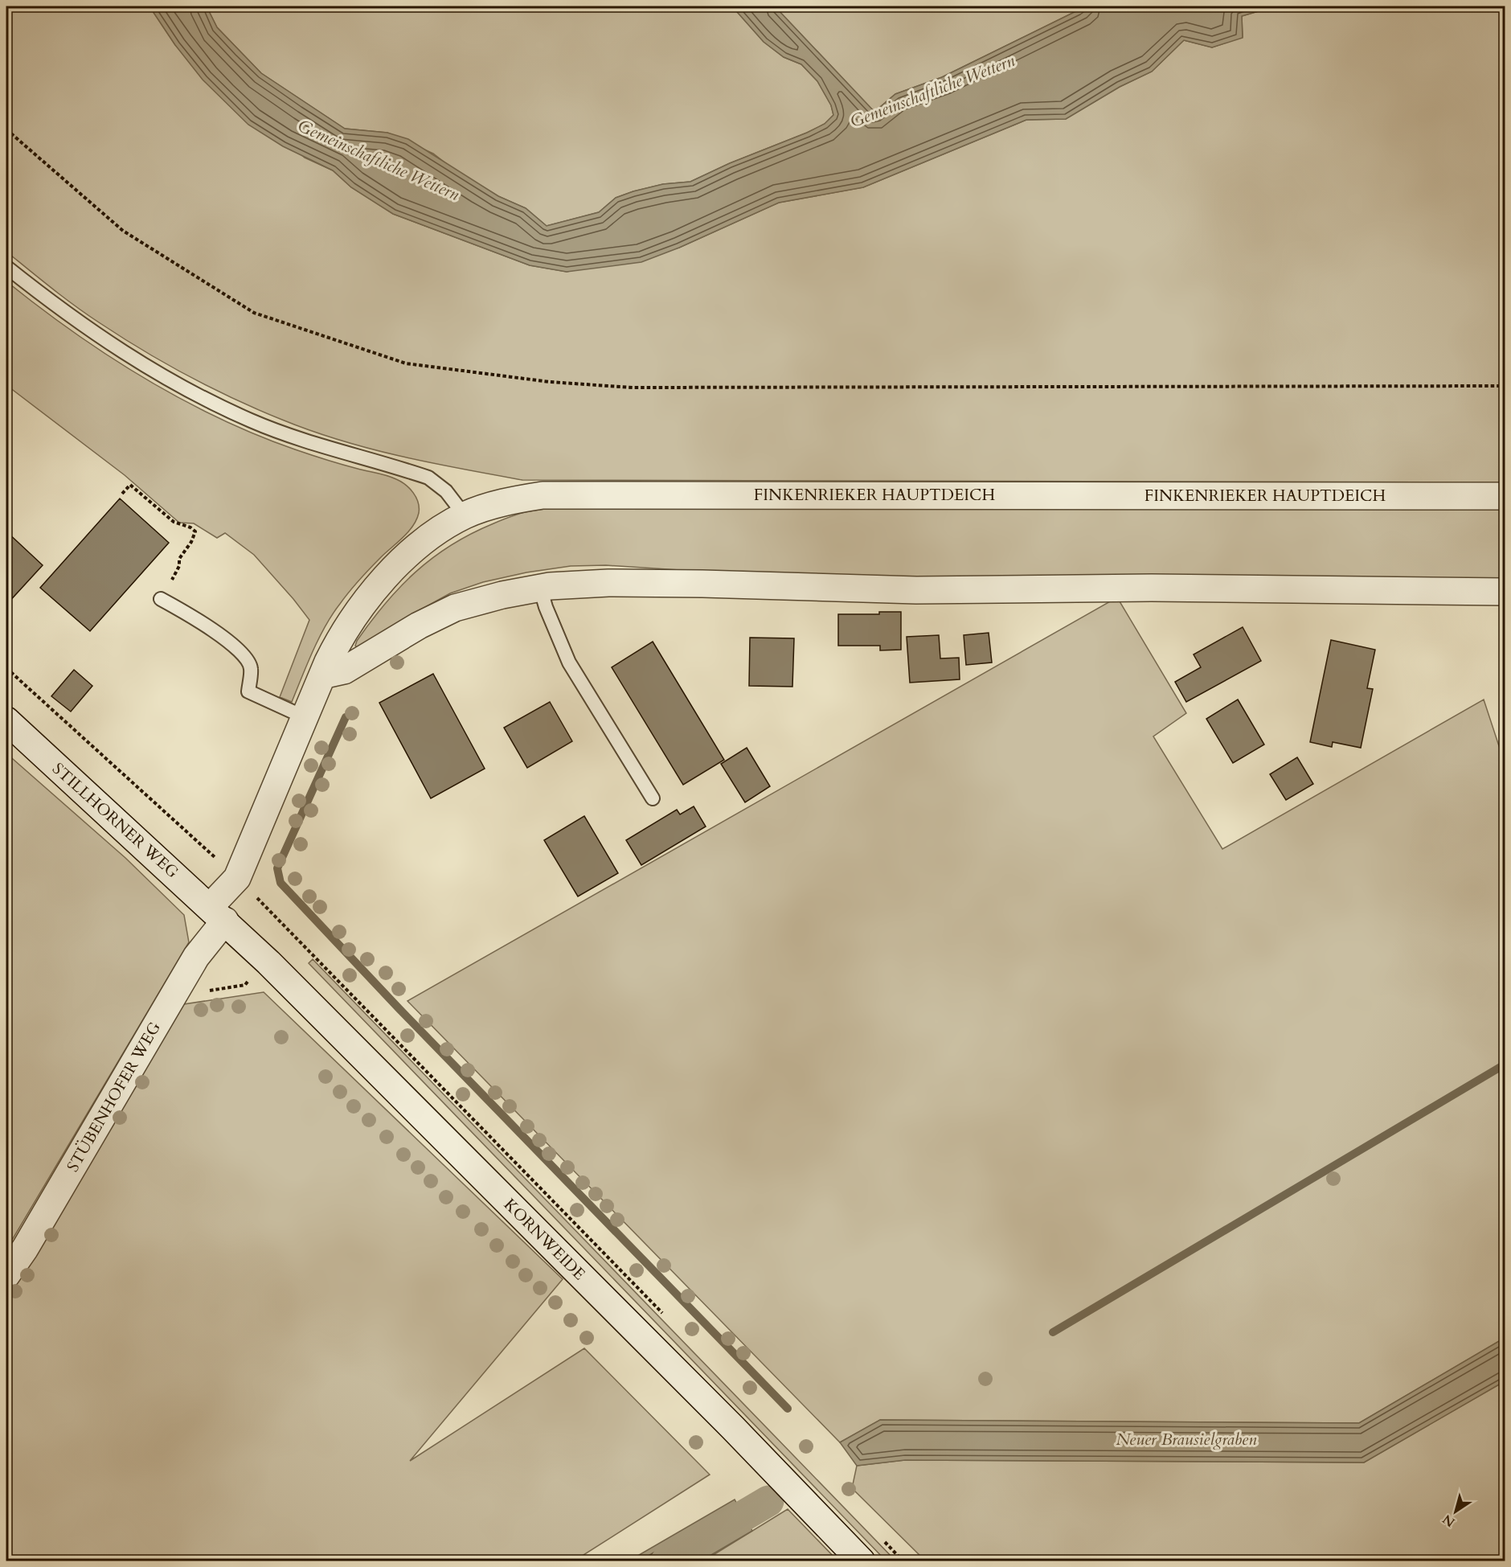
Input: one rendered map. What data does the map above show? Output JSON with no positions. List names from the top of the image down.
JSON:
{
  "streets": {
    "street": [
      "FINKENRIEKER HAUPTDEICH",
      "STILLHORNER WEG",
      "STÜBENHOFER WEG",
      "KORNWEIDE"
    ]
  },
  "crossings": [
    ["FINKENRIEKER HAUPTDEICH", "STILLHORNER WEG"],
    ["FINKENRIEKER HAUPTDEICH", "STÜBENHOFER WEG"],
    ["FINKENRIEKER HAUPTDEICH", "KORNWEIDE"],
    ["STILLHORNER WEG", "STÜBENHOFER WEG"],
    ["STILLHORNER WEG", "KORNWEIDE"],
    ["STÜBENHOFER WEG", "KORNWEIDE"]
  ],
  "water": ["Gemeinschaftliche Wettern", "Neuer Brausielgraben"],
  "north": "bottom left"
}
